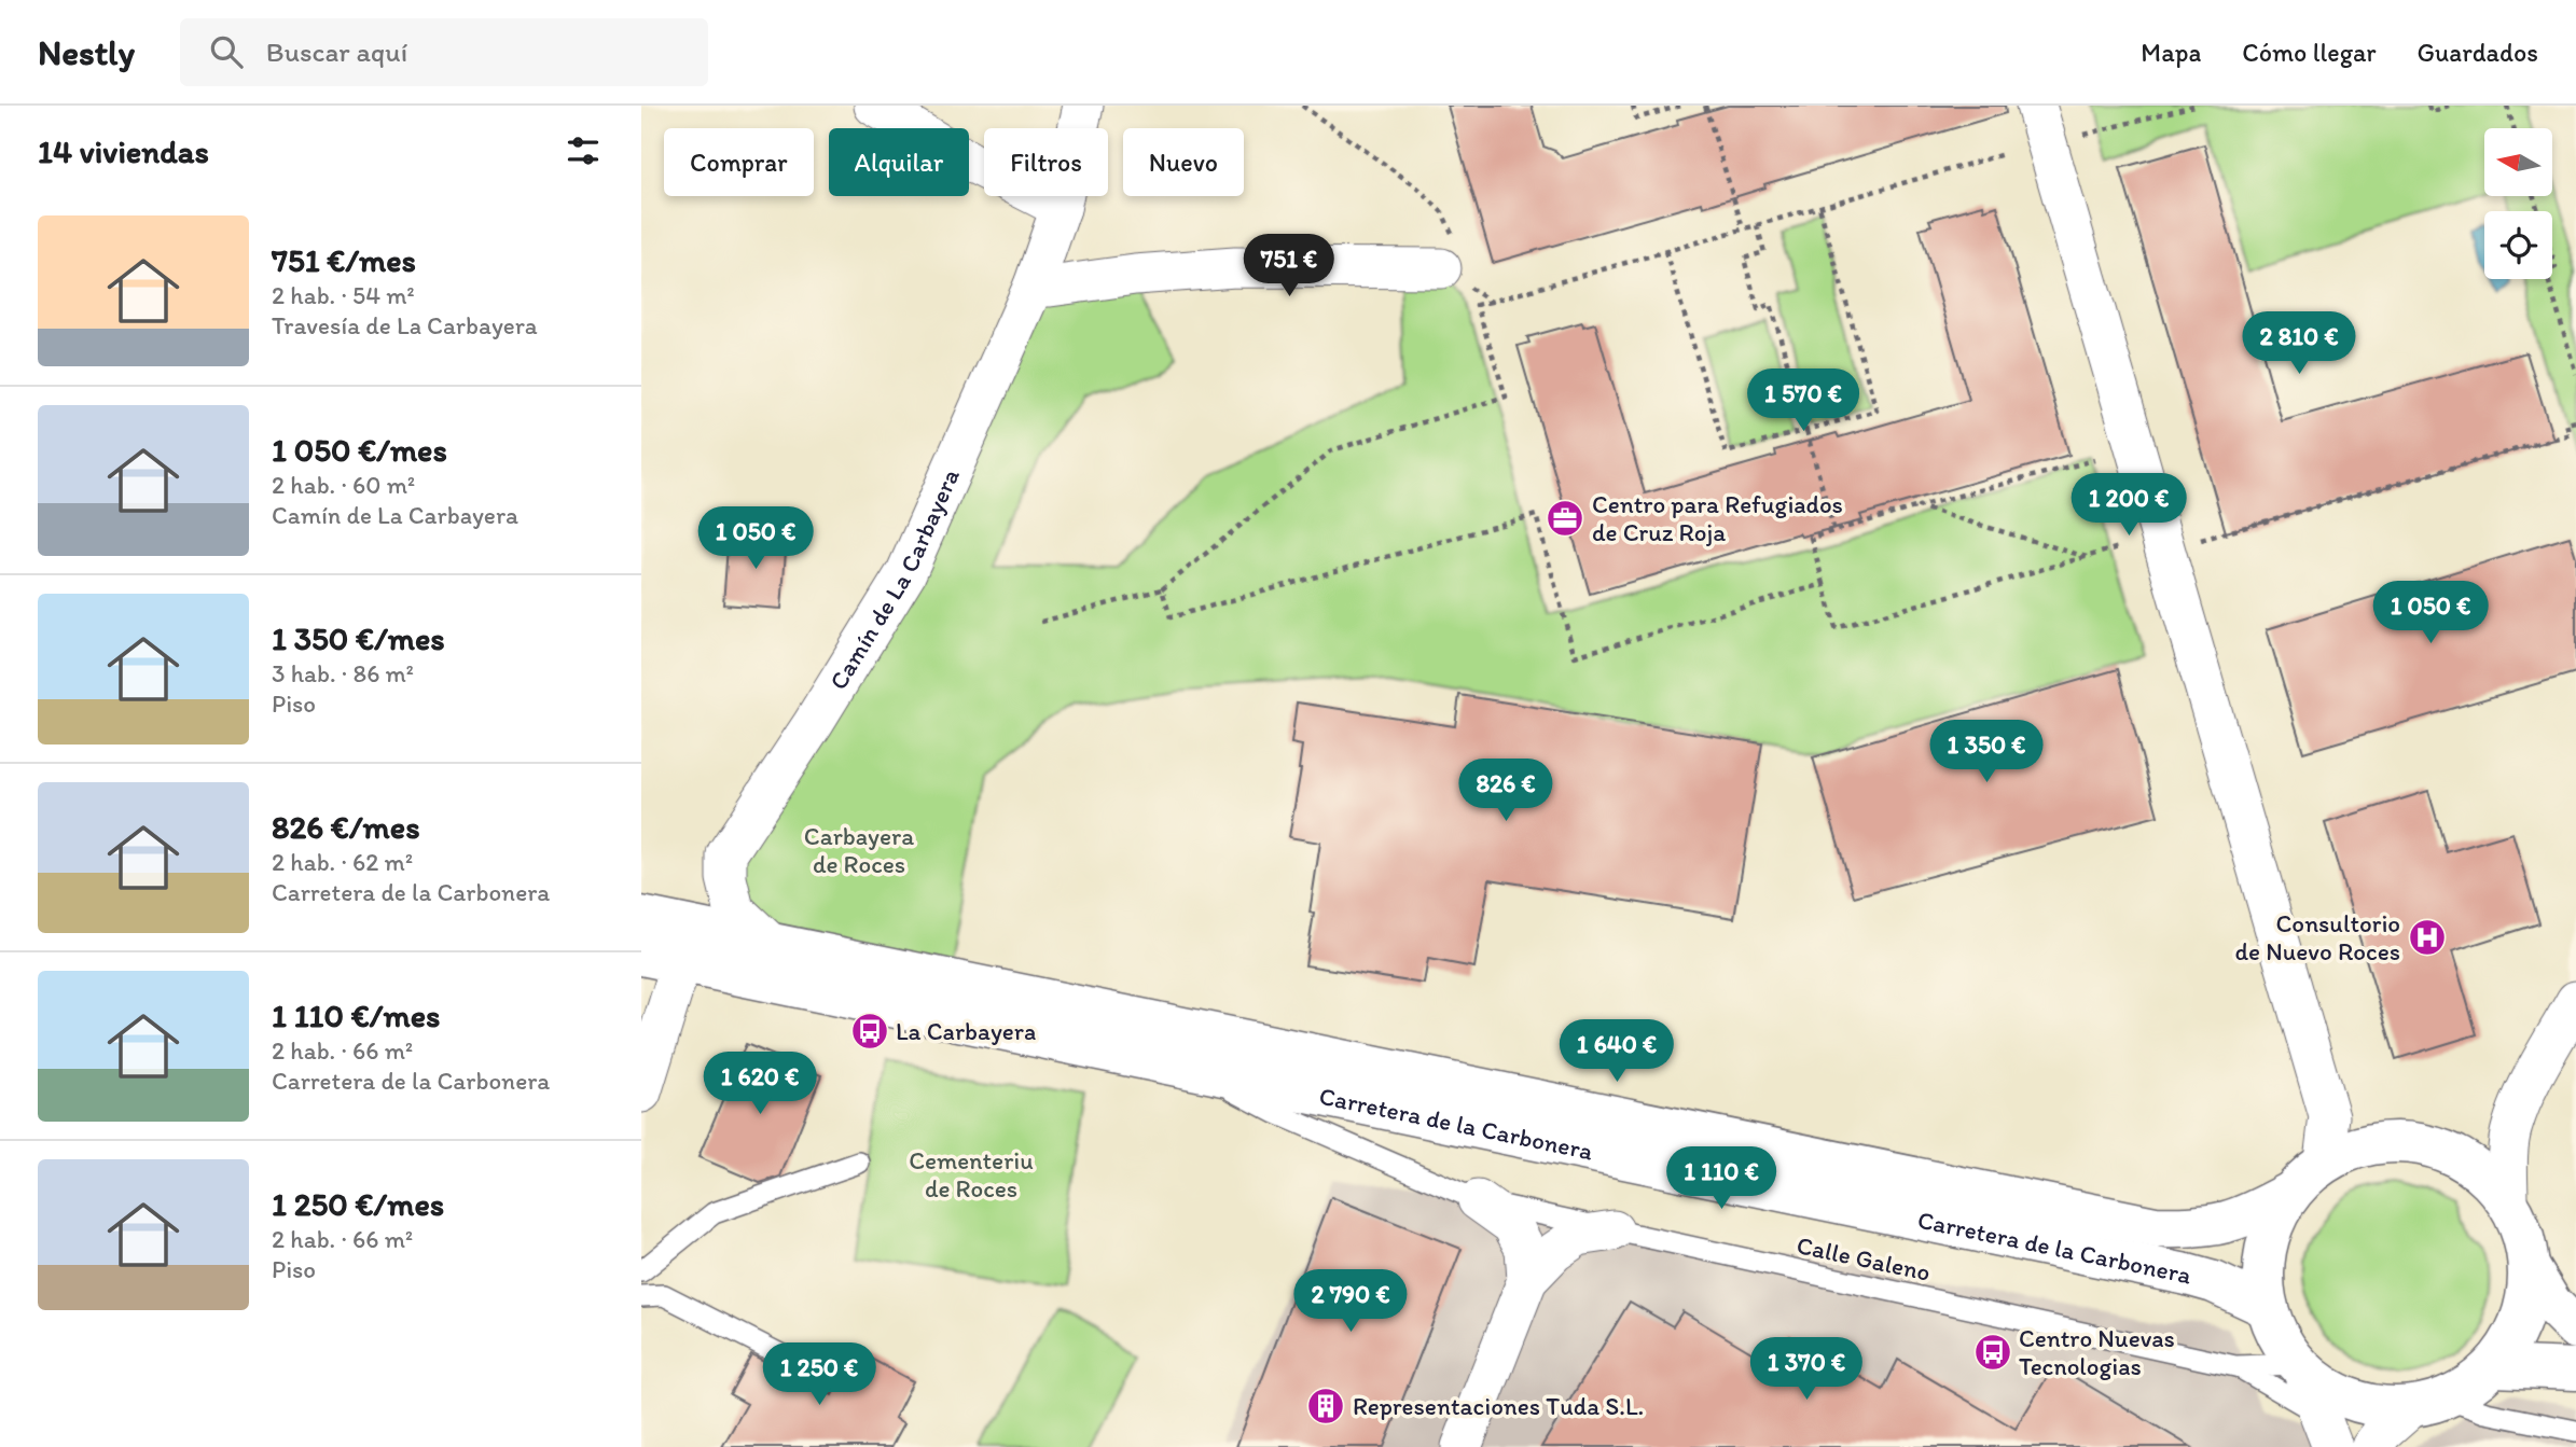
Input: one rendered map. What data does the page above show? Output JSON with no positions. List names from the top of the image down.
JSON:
{
  "streets": {
    "street": ["Camín de La Carbayera", "Carretera de la Carbonera"],
    "lane": ["Calle Galeno"]
  },
  "crossings": [
    ["Camín de La Carbayera", "Carretera de la Carbonera"],
    ["Carretera de la Carbonera", "Calle Galeno"]
  ],
  "parks": ["Carbayera de Roces", "Cementeriu de Roces"],
  "places": {
    "office": ["Centro para Refugiados de Cruz Roja"],
    "hospital": ["Consultorio de Nuevo Roces"],
    "bus stop": ["La Carbayera", "Centro Nuevas Tecnologias"],
    "building": ["Representaciones Tuda S.L."]
  },
  "north": "left",
  "page": {
    "header": "Nestly",
    "search": "Buscar aquí",
    "nav": ["Mapa", "Cómo llegar", "Guardados"],
    "heading": "14 viviendas",
    "chip": [
      "Comprar",
      "Alquilar",
      "Filtros",
      "Nuevo"
    ],
    "list": [
      {
        "name": "751 €/mes",
        "note": "2 hab. · 54 m² · Travesía de La Carbayera"
      },
      {
        "name": "1 050 €/mes",
        "note": "2 hab. · 60 m² · Camín de La Carbayera"
      },
      {
        "name": "1 350 €/mes",
        "note": "3 hab. · 86 m² · Piso"
      },
      {
        "name": "826 €/mes",
        "note": "2 hab. · 62 m² · Carretera de la Carbonera"
      },
      {
        "name": "1 110 €/mes",
        "note": "2 hab. · 66 m² · Carretera de la Carbonera"
      },
      {
        "name": "1 250 €/mes",
        "note": "2 hab. · 66 m² · Piso"
      }
    ],
    "price": [
      "751 €",
      "2 810 €",
      "1 570 €",
      "1 200 €",
      "1 050 €",
      "1 050 €",
      "1 350 €",
      "826 €",
      "1 640 €",
      "1 620 €",
      "1 110 €",
      "2 790 €",
      "1 370 €",
      "1 250 €"
    ]
  }
}
